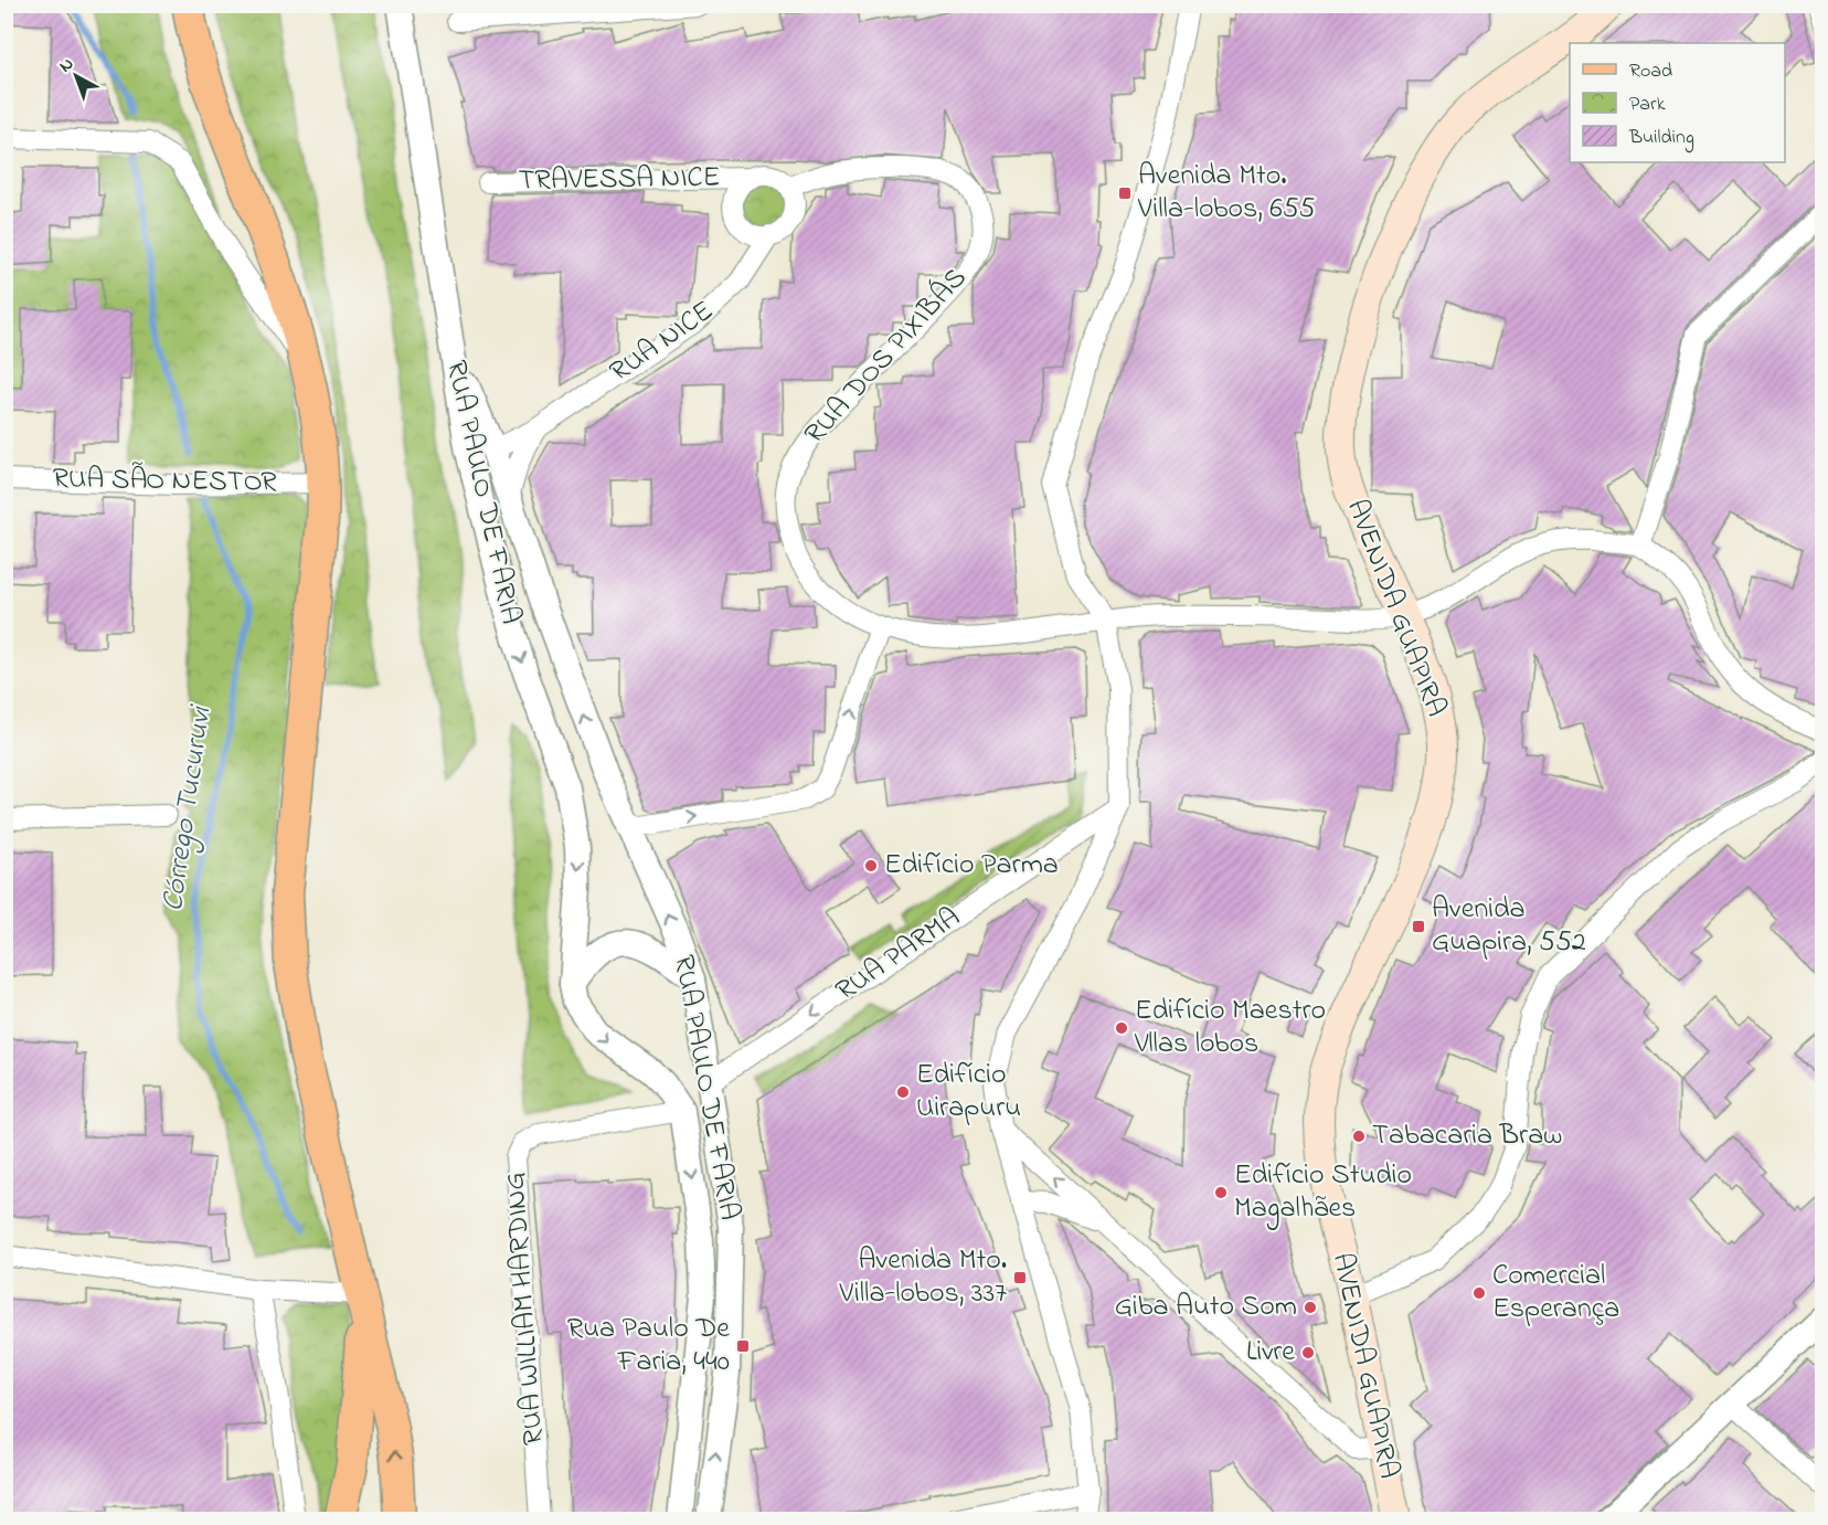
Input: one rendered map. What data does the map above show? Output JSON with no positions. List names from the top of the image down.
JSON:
{
  "streets": {
    "main road": ["AVENIDA GUAPIRA"],
    "street": [
      "TRAVESSA NICE",
      "RUA NICE",
      "RUA DOS PIXIBÁS",
      "RUA SÃO NESTOR",
      "RUA PAULO DE FARIA",
      "RUA PARMA",
      "RUA WILLIAM HARDING"
    ]
  },
  "crossings": [
    ["TRAVESSA NICE", "RUA NICE"],
    ["TRAVESSA NICE", "RUA DOS PIXIBÁS"],
    ["RUA NICE", "RUA DOS PIXIBÁS"],
    ["RUA NICE", "RUA PAULO DE FARIA"],
    ["RUA DOS PIXIBÁS", "AVENIDA GUAPIRA"],
    ["RUA PAULO DE FARIA", "RUA PARMA"],
    ["RUA PAULO DE FARIA", "RUA WILLIAM HARDING"]
  ],
  "one_way": ["RUA PARMA"],
  "water": ["Córrego Tucuruvi"],
  "places": {
    "transit": [
      "Avenida Mto. Villa-lobos, 655",
      "Avenida Guapira, 552",
      "Avenida Mto. Villa-lobos, 337",
      "Rua Paulo De Faria, 440"
    ],
    "other": [
      "Edifício Parma",
      "Edifício Maestro Vllas lobos",
      "Edifício Uirapuru",
      "Tabacaria Braw",
      "Edifício Studio Magalhães",
      "Comercial Esperança",
      "Giba Auto Som",
      "Livre"
    ]
  },
  "legend": ["Road", "Park", "Building"],
  "north": "top left"
}
